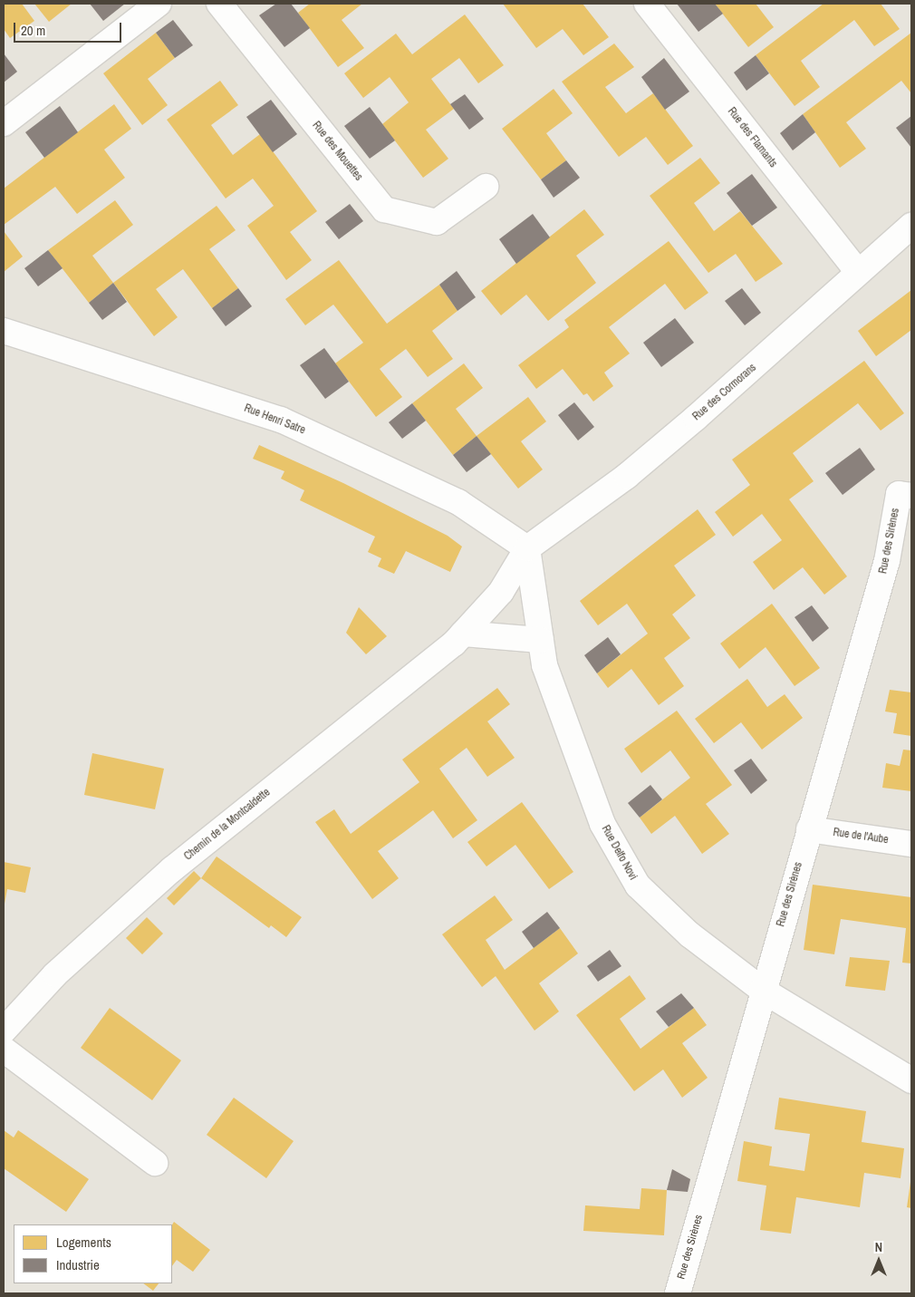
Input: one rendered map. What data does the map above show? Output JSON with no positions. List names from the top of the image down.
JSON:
{
  "streets": {
    "street": [
      "Rue des Flamants",
      "Rue des Mouettes",
      "Rue des Cormorans",
      "Rue Henri Satre",
      "Rue des Sirènes",
      "Chemin de la Montcaldette",
      "Rue de l'Aube",
      "Rue Delfo Novi"
    ]
  },
  "crossings": [
    ["Rue des Flamants", "Rue des Cormorans"],
    ["Rue des Cormorans", "Rue Henri Satre"],
    ["Rue des Cormorans", "Chemin de la Montcaldette"],
    ["Rue des Cormorans", "Rue Delfo Novi"],
    ["Rue Henri Satre", "Chemin de la Montcaldette"],
    ["Rue Henri Satre", "Rue Delfo Novi"],
    ["Rue des Sirènes", "Rue de l'Aube"],
    ["Rue des Sirènes", "Rue Delfo Novi"],
    ["Chemin de la Montcaldette", "Rue Delfo Novi"]
  ],
  "legend": ["Logements", "Industrie"],
  "scale_bar": "20 m",
  "north": "top"
}
